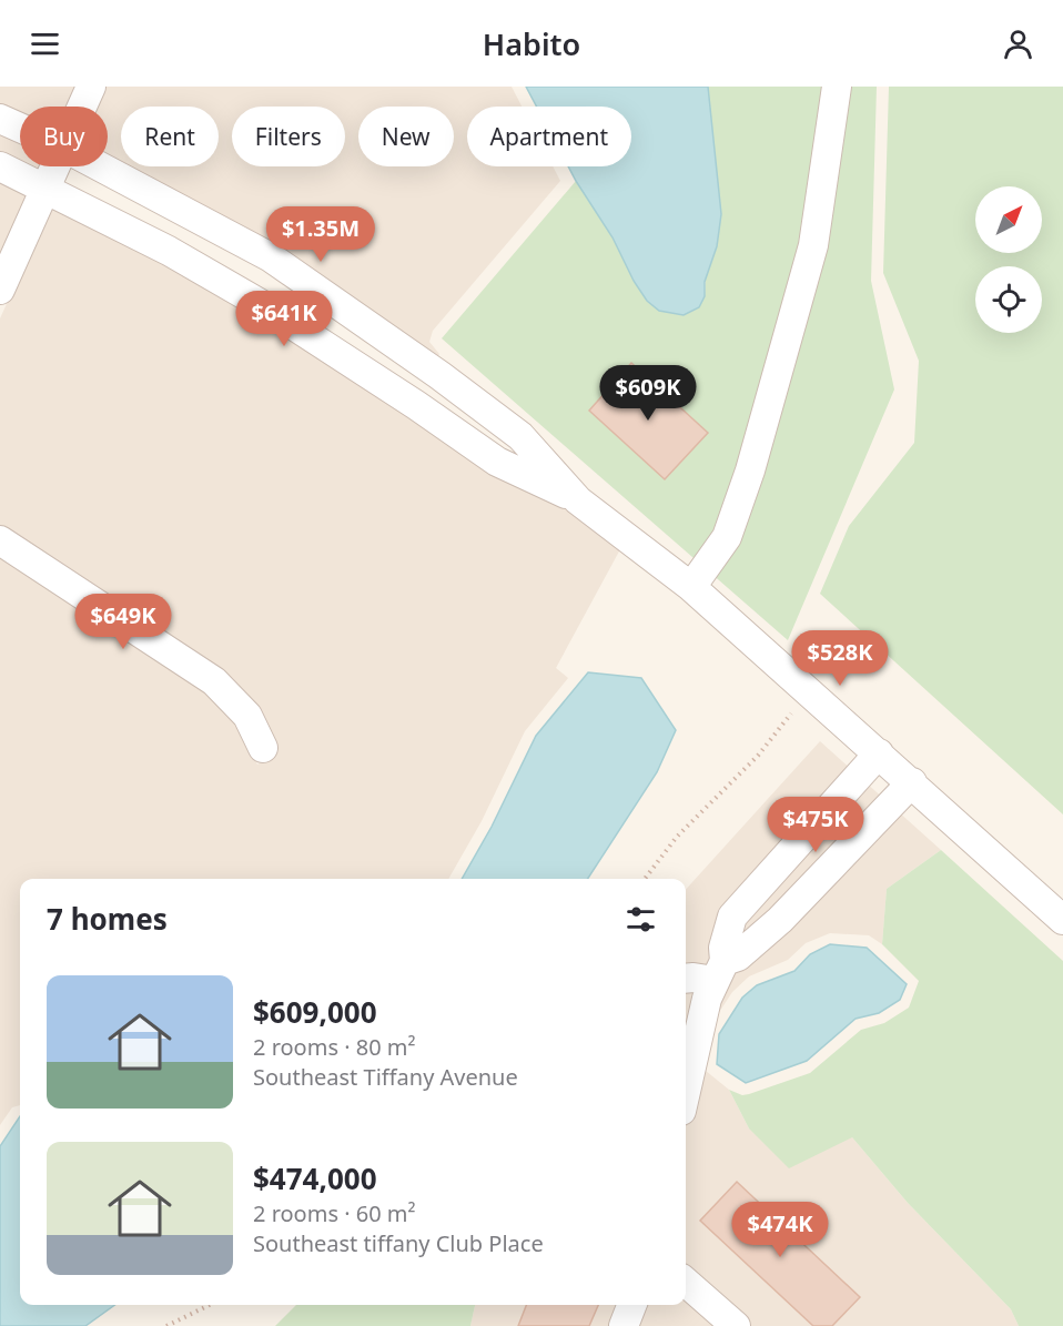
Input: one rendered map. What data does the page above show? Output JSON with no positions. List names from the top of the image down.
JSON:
{
  "north": "top right",
  "page": {
    "header": "Habito",
    "chip": [
      "Buy",
      "Rent",
      "Filters",
      "New",
      "Apartment"
    ],
    "price": [
      "$1.35M",
      "$641K",
      "$609K",
      "$649K",
      "$528K",
      "$475K",
      "$474K"
    ],
    "heading": "7 homes",
    "list": [
      {
        "name": "$609,000",
        "note": "2 rooms · 80 m² · Southeast Tiffany Avenue"
      },
      {
        "name": "$474,000",
        "note": "2 rooms · 60 m² · Southeast tiffany Club Place"
      }
    ]
  }
}
